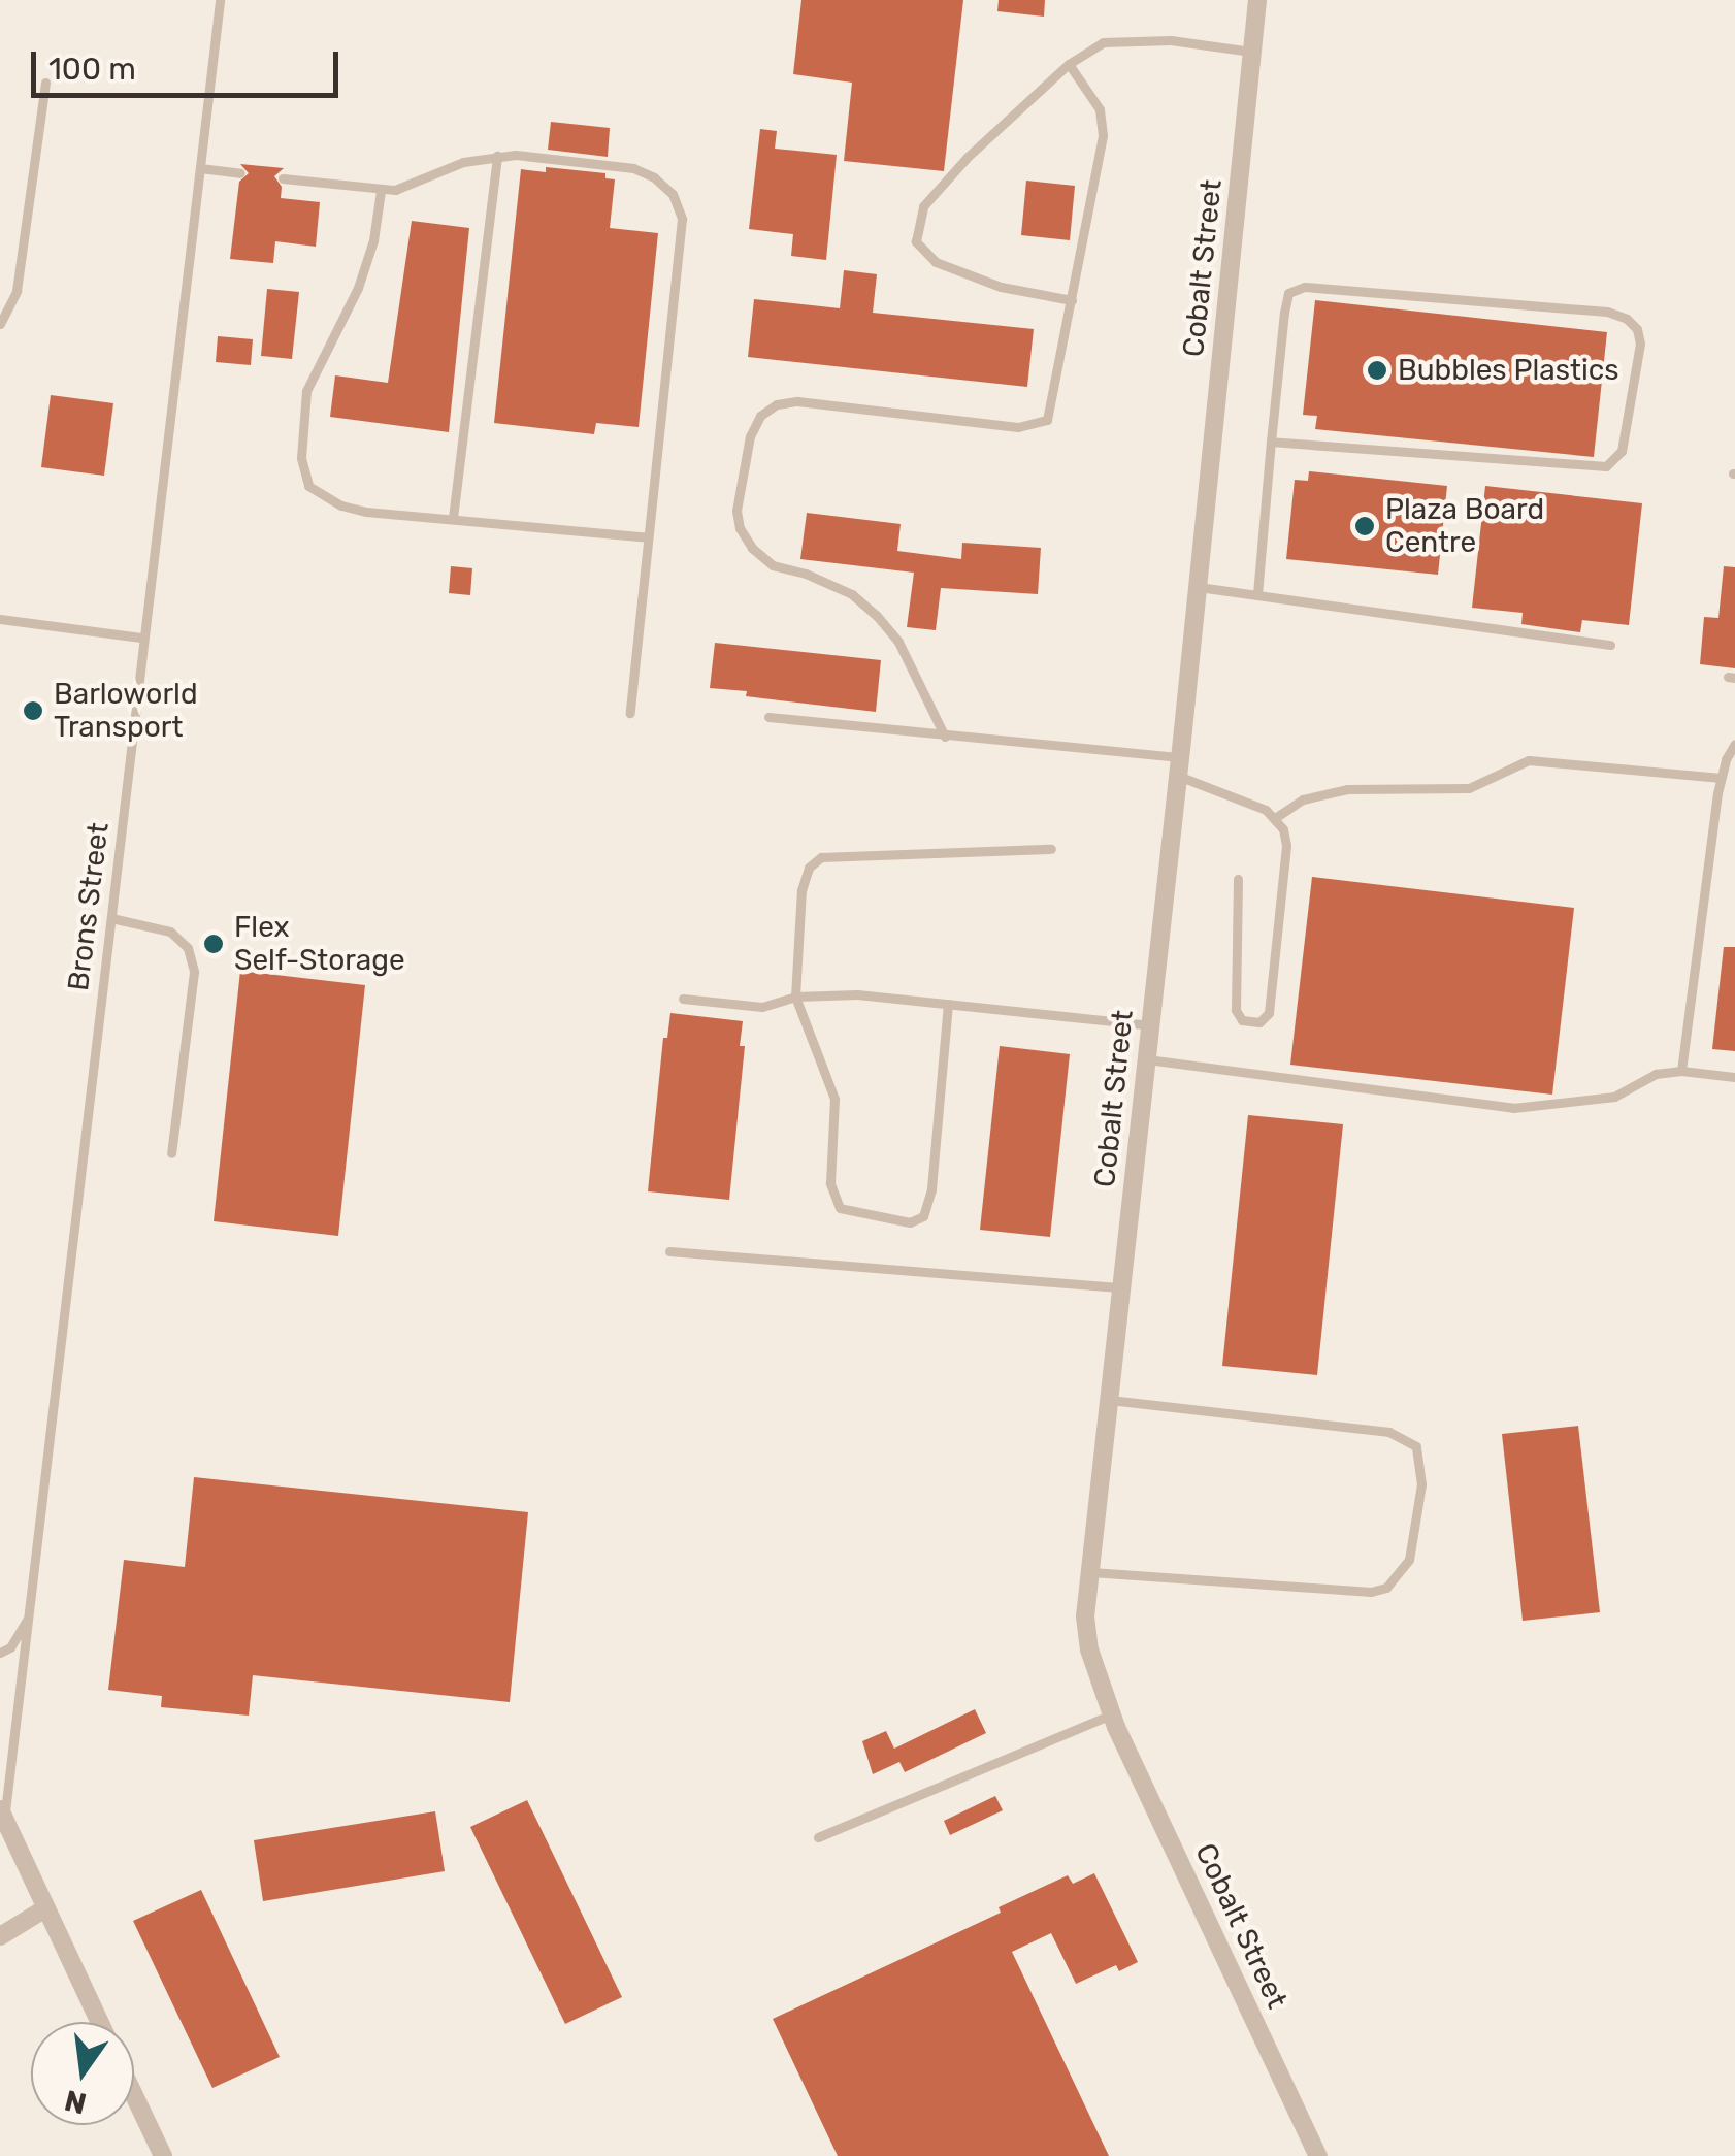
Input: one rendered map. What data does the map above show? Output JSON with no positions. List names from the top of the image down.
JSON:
{
  "streets": {
    "street": ["Cobalt Street"],
    "lane": ["Brons Street"]
  },
  "places": [
    "Bubbles Plastics",
    "Plaza Board Centre",
    "Barloworld Transport",
    "Flex Self-Storage"
  ],
  "scale_bar": "100 m",
  "north": "bottom"
}
